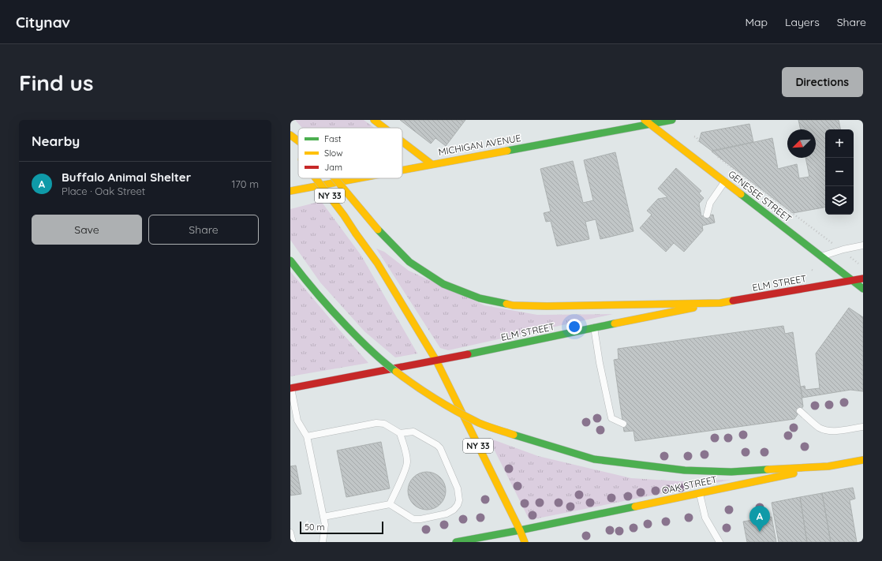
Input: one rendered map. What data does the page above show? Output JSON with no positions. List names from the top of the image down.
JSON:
{
  "streets": {
    "main road": [
      "MICHIGAN AVENUE",
      "NY 33",
      "GENESEE STREET",
      "ELM STREET",
      "OAK STREET"
    ]
  },
  "crossings": [
    ["MICHIGAN AVENUE", "GENESEE STREET"],
    ["NY 33", "ELM STREET"],
    ["NY 33", "OAK STREET"],
    ["GENESEE STREET", "ELM STREET"]
  ],
  "legend": ["Fast", "Slow", "Jam"],
  "scale_bar": "50 m",
  "north": "bottom left",
  "page": {
    "header": "Citynav",
    "nav": ["Map", "Layers", "Share"],
    "buttons": [
      "Directions",
      ["Save", "Share"]
    ],
    "title": "Find us",
    "heading": "Nearby",
    "map_buttons": ["+", "−"],
    "list": [
      {
        "mark": "A",
        "name": "Buffalo Animal Shelter",
        "note": "Place · Oak Street",
        "value": "170 m"
      }
    ],
    "pins": "A",
    "scale": "50 m"
  }
}
